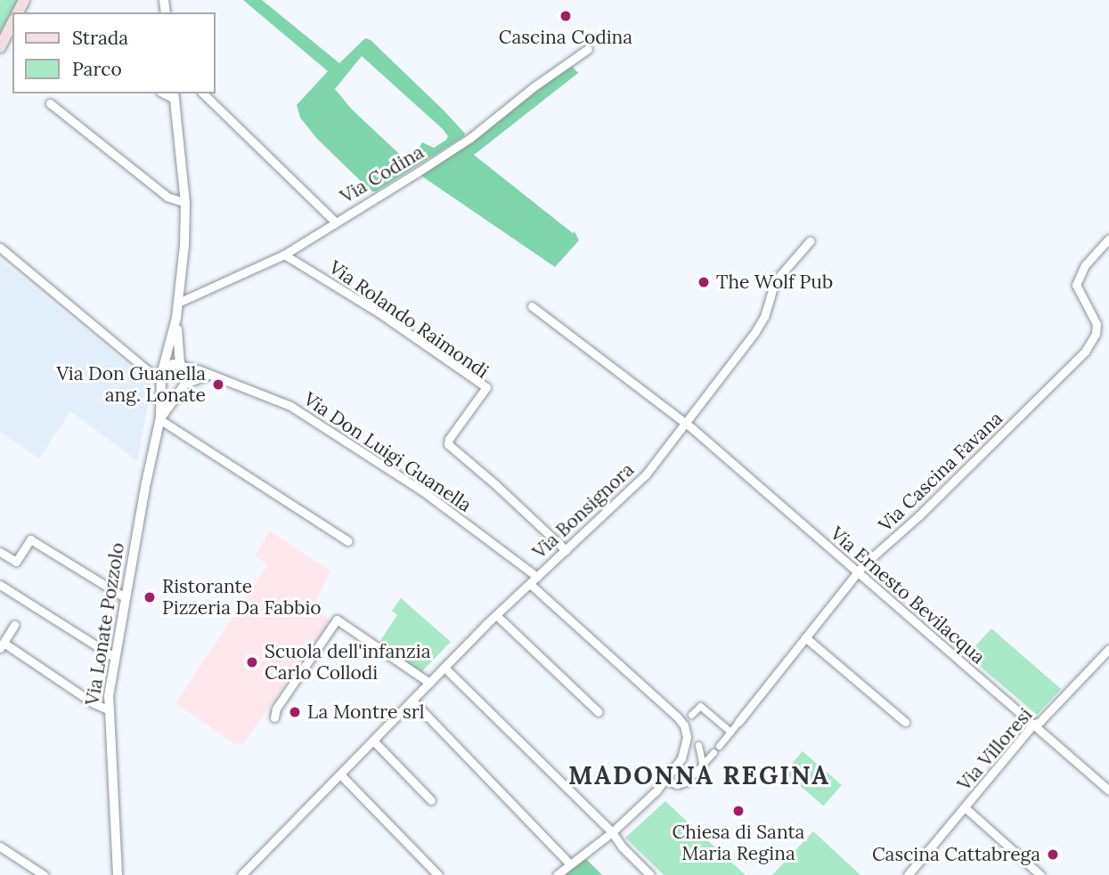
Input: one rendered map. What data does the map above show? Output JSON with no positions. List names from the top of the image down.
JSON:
{
  "streets": {
    "street": [
      "Via Codina",
      "Via Rolando Raimondi",
      "Via Don Luigi Guanella",
      "Via Cascina Favana",
      "Via Bonsignora",
      "Via Ernesto Bevilacqua",
      "Via Lonate Pozzolo",
      "Via Villoresi"
    ]
  },
  "crossings": [
    ["Via Codina", "Via Rolando Raimondi"],
    ["Via Rolando Raimondi", "Via Bonsignora"],
    ["Via Don Luigi Guanella", "Via Bonsignora"],
    ["Via Don Luigi Guanella", "Via Lonate Pozzolo"],
    ["Via Cascina Favana", "Via Ernesto Bevilacqua"],
    ["Via Bonsignora", "Via Ernesto Bevilacqua"],
    ["Via Ernesto Bevilacqua", "Via Villoresi"]
  ],
  "districts": ["MADONNA REGINA"],
  "places": [
    "Cascina Codina",
    "The Wolf Pub",
    "Via Don Guanella ang. Lonate",
    "Ristorante Pizzeria Da Fabbio",
    "Scuola dell'infanzia Carlo Collodi",
    "La Montre srl",
    "Chiesa di Santa Maria Regina",
    "Cascina Cattabrega"
  ],
  "legend": ["Strada", "Parco"]
}
